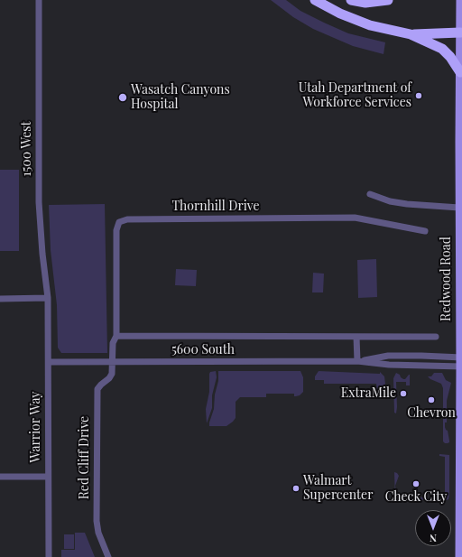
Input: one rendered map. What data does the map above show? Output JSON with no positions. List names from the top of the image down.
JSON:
{
  "streets": {
    "main road": ["Redwood Road"],
    "street": [
      "1500 West",
      "Thornhill Drive",
      "5600 South",
      "Warrior Way",
      "Red Cliff Drive"
    ]
  },
  "crossings": [
    ["1500 West", "Warrior Way"],
    ["Thornhill Drive", "5600 South"],
    ["Thornhill Drive", "Red Cliff Drive"],
    ["Redwood Road", "5600 South"],
    ["5600 South", "Warrior Way"],
    ["5600 South", "Red Cliff Drive"]
  ],
  "places": [
    "Utah Department of Workforce Services",
    "Wasatch Canyons Hospital",
    "ExtraMile",
    "Chevron",
    "Check City",
    "Walmart Supercenter"
  ],
  "north": "bottom"
}
